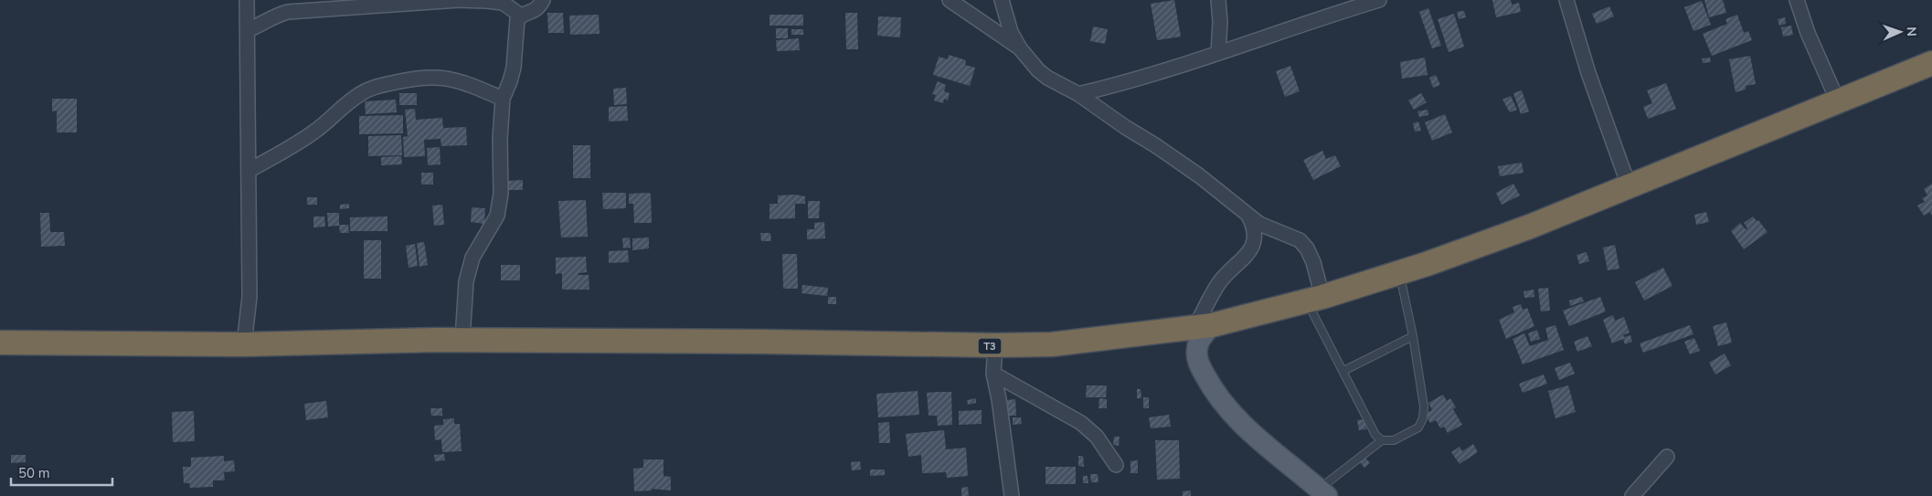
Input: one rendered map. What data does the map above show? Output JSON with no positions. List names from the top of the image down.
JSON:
{
  "streets": {
    "highway": ["T3"]
  },
  "scale_bar": "50 m",
  "north": "right"
}
